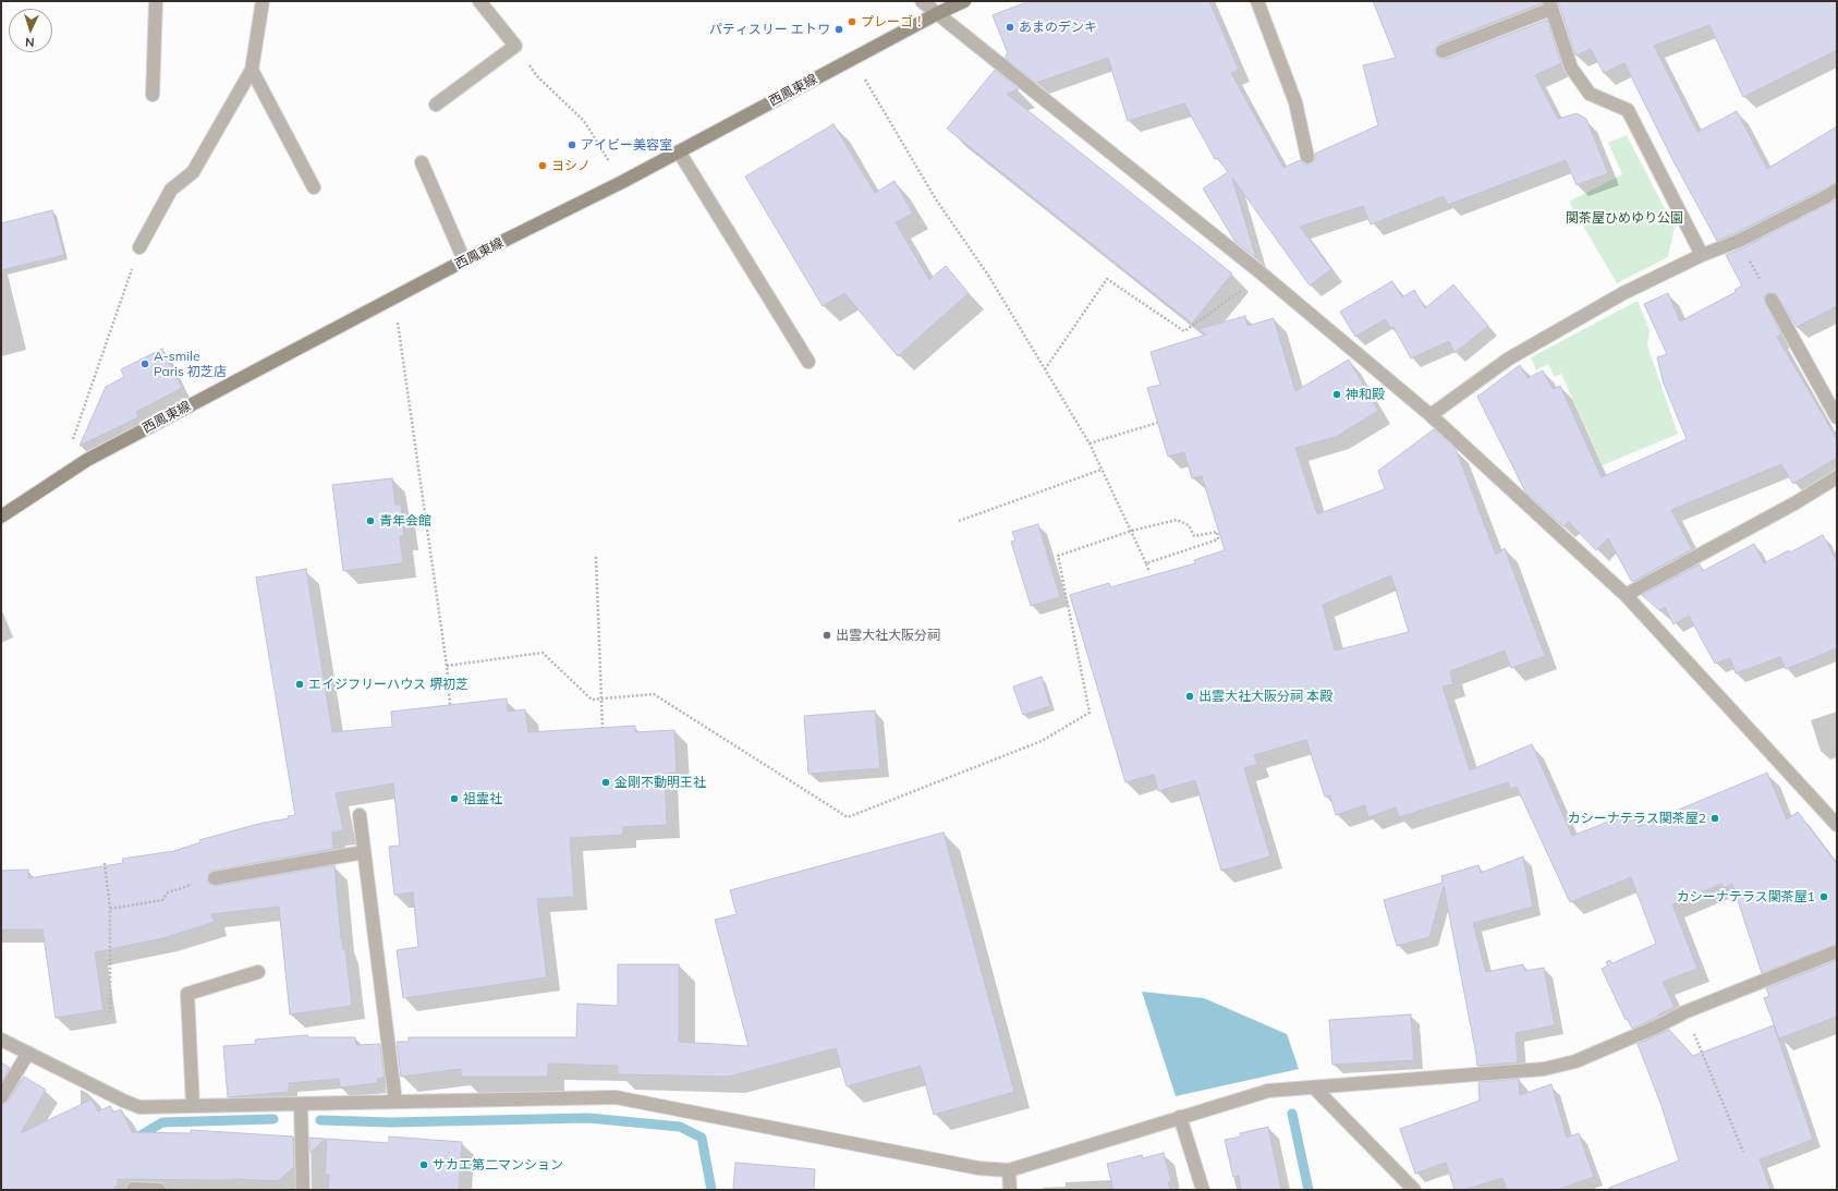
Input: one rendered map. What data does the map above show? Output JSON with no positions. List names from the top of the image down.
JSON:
{
  "streets": {
    "main road": ["西鳳東線"]
  },
  "parks": ["関茶屋ひめゆり公園"],
  "places": [
    "プレーゴ！",
    "あまのデンキ",
    "パティスリー エトワ",
    "アイビー美容室",
    "ヨシノ",
    "A-smile Paris 初芝店",
    "神和殿",
    "青年会館",
    "出雲大社大阪分祠",
    "エイジフリーハウス 堺初芝",
    "出雲大社大阪分祠 本殿",
    "金剛不動明王社",
    "祖霊社",
    "カシーナテラス関茶屋2",
    "カシーナテラス関茶屋1",
    "サカエ第二マンション"
  ],
  "north": "bottom"
}
